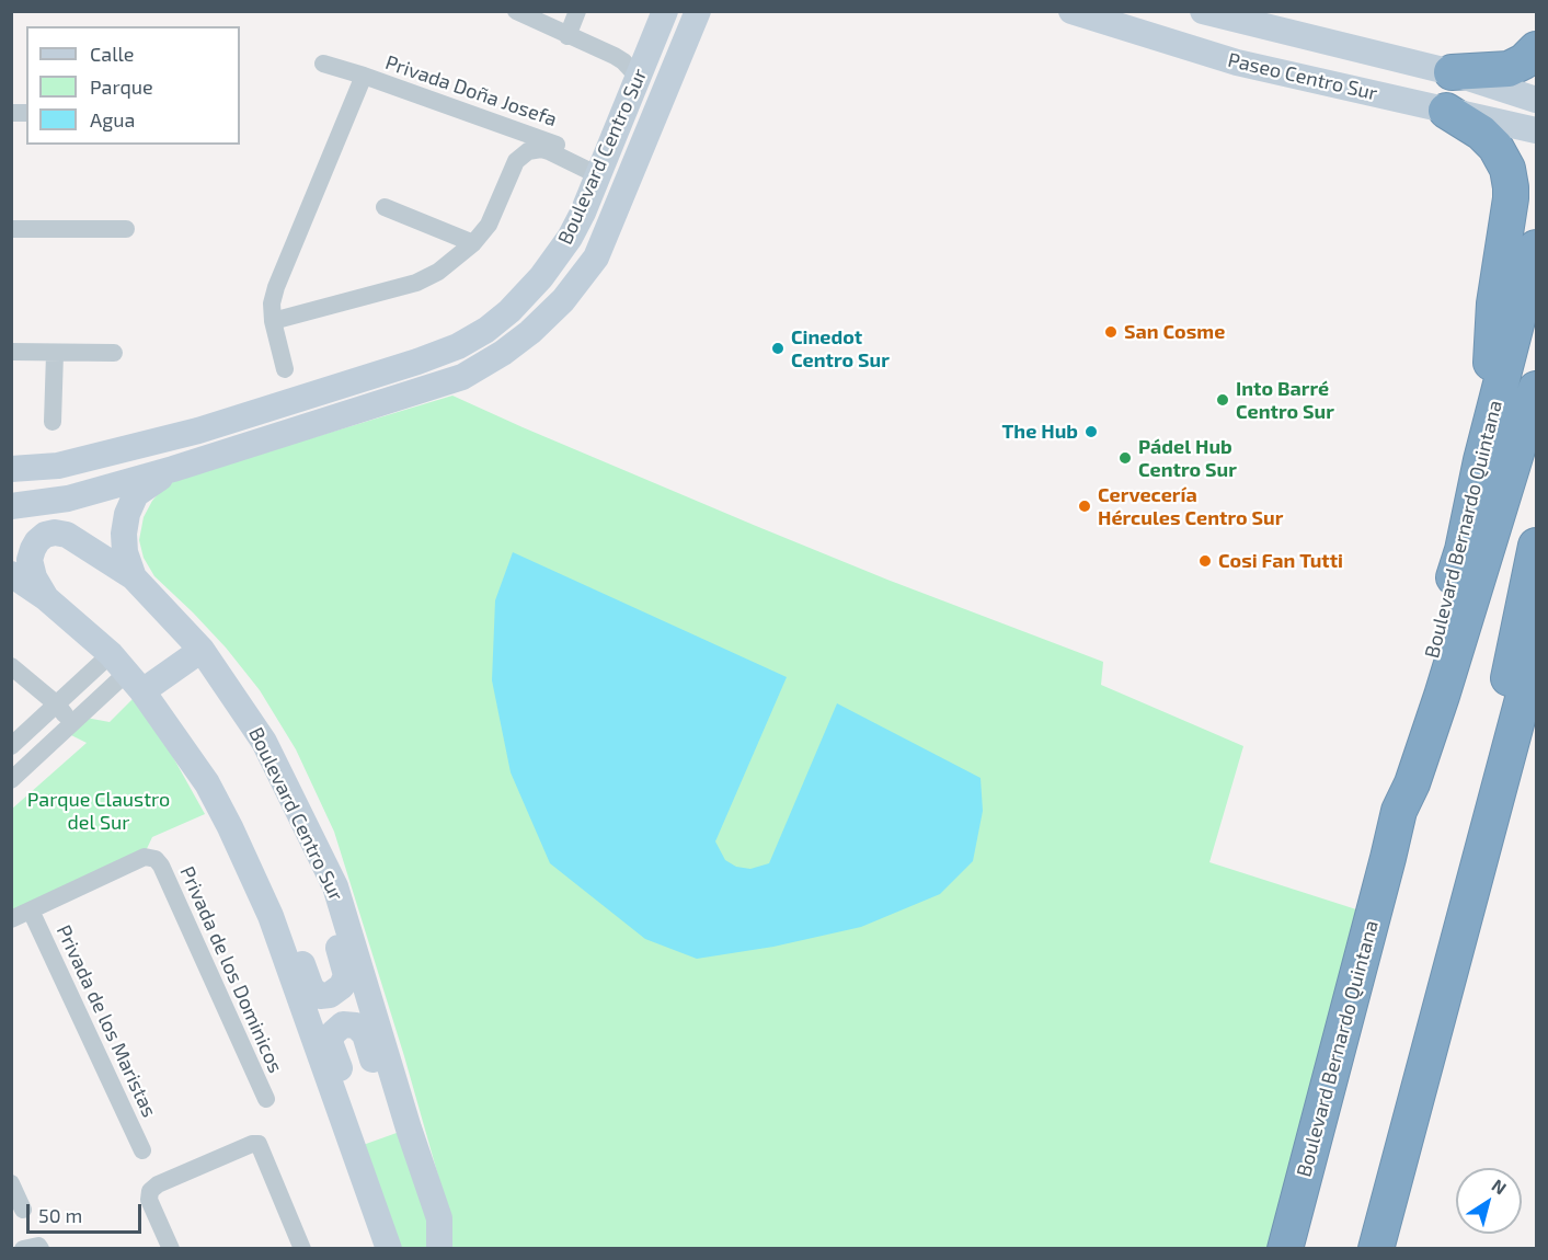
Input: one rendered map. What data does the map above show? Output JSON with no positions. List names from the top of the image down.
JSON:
{
  "streets": {
    "highway": ["Boulevard Bernardo Quintana"],
    "street": [
      "Paseo Centro Sur",
      "Privada Doña Josefa",
      "Boulevard Centro Sur",
      "Privada de los Dominicos",
      "Privada de los Maristas"
    ]
  },
  "crossings": [
    ["Privada Doña Josefa", "Boulevard Centro Sur"],
    ["Privada de los Dominicos", "Privada de los Maristas"]
  ],
  "parks": ["Parque Claustro del Sur"],
  "places": [
    "San Cosme",
    "Cinedot Centro Sur",
    "Into Barré Centro Sur",
    "The Hub",
    "Pádel Hub Centro Sur",
    "Cervecería Hércules Centro Sur",
    "Cosi Fan Tutti"
  ],
  "legend": ["Calle", "Parque", "Agua"],
  "scale_bar": "50 m",
  "north": "top right"
}
